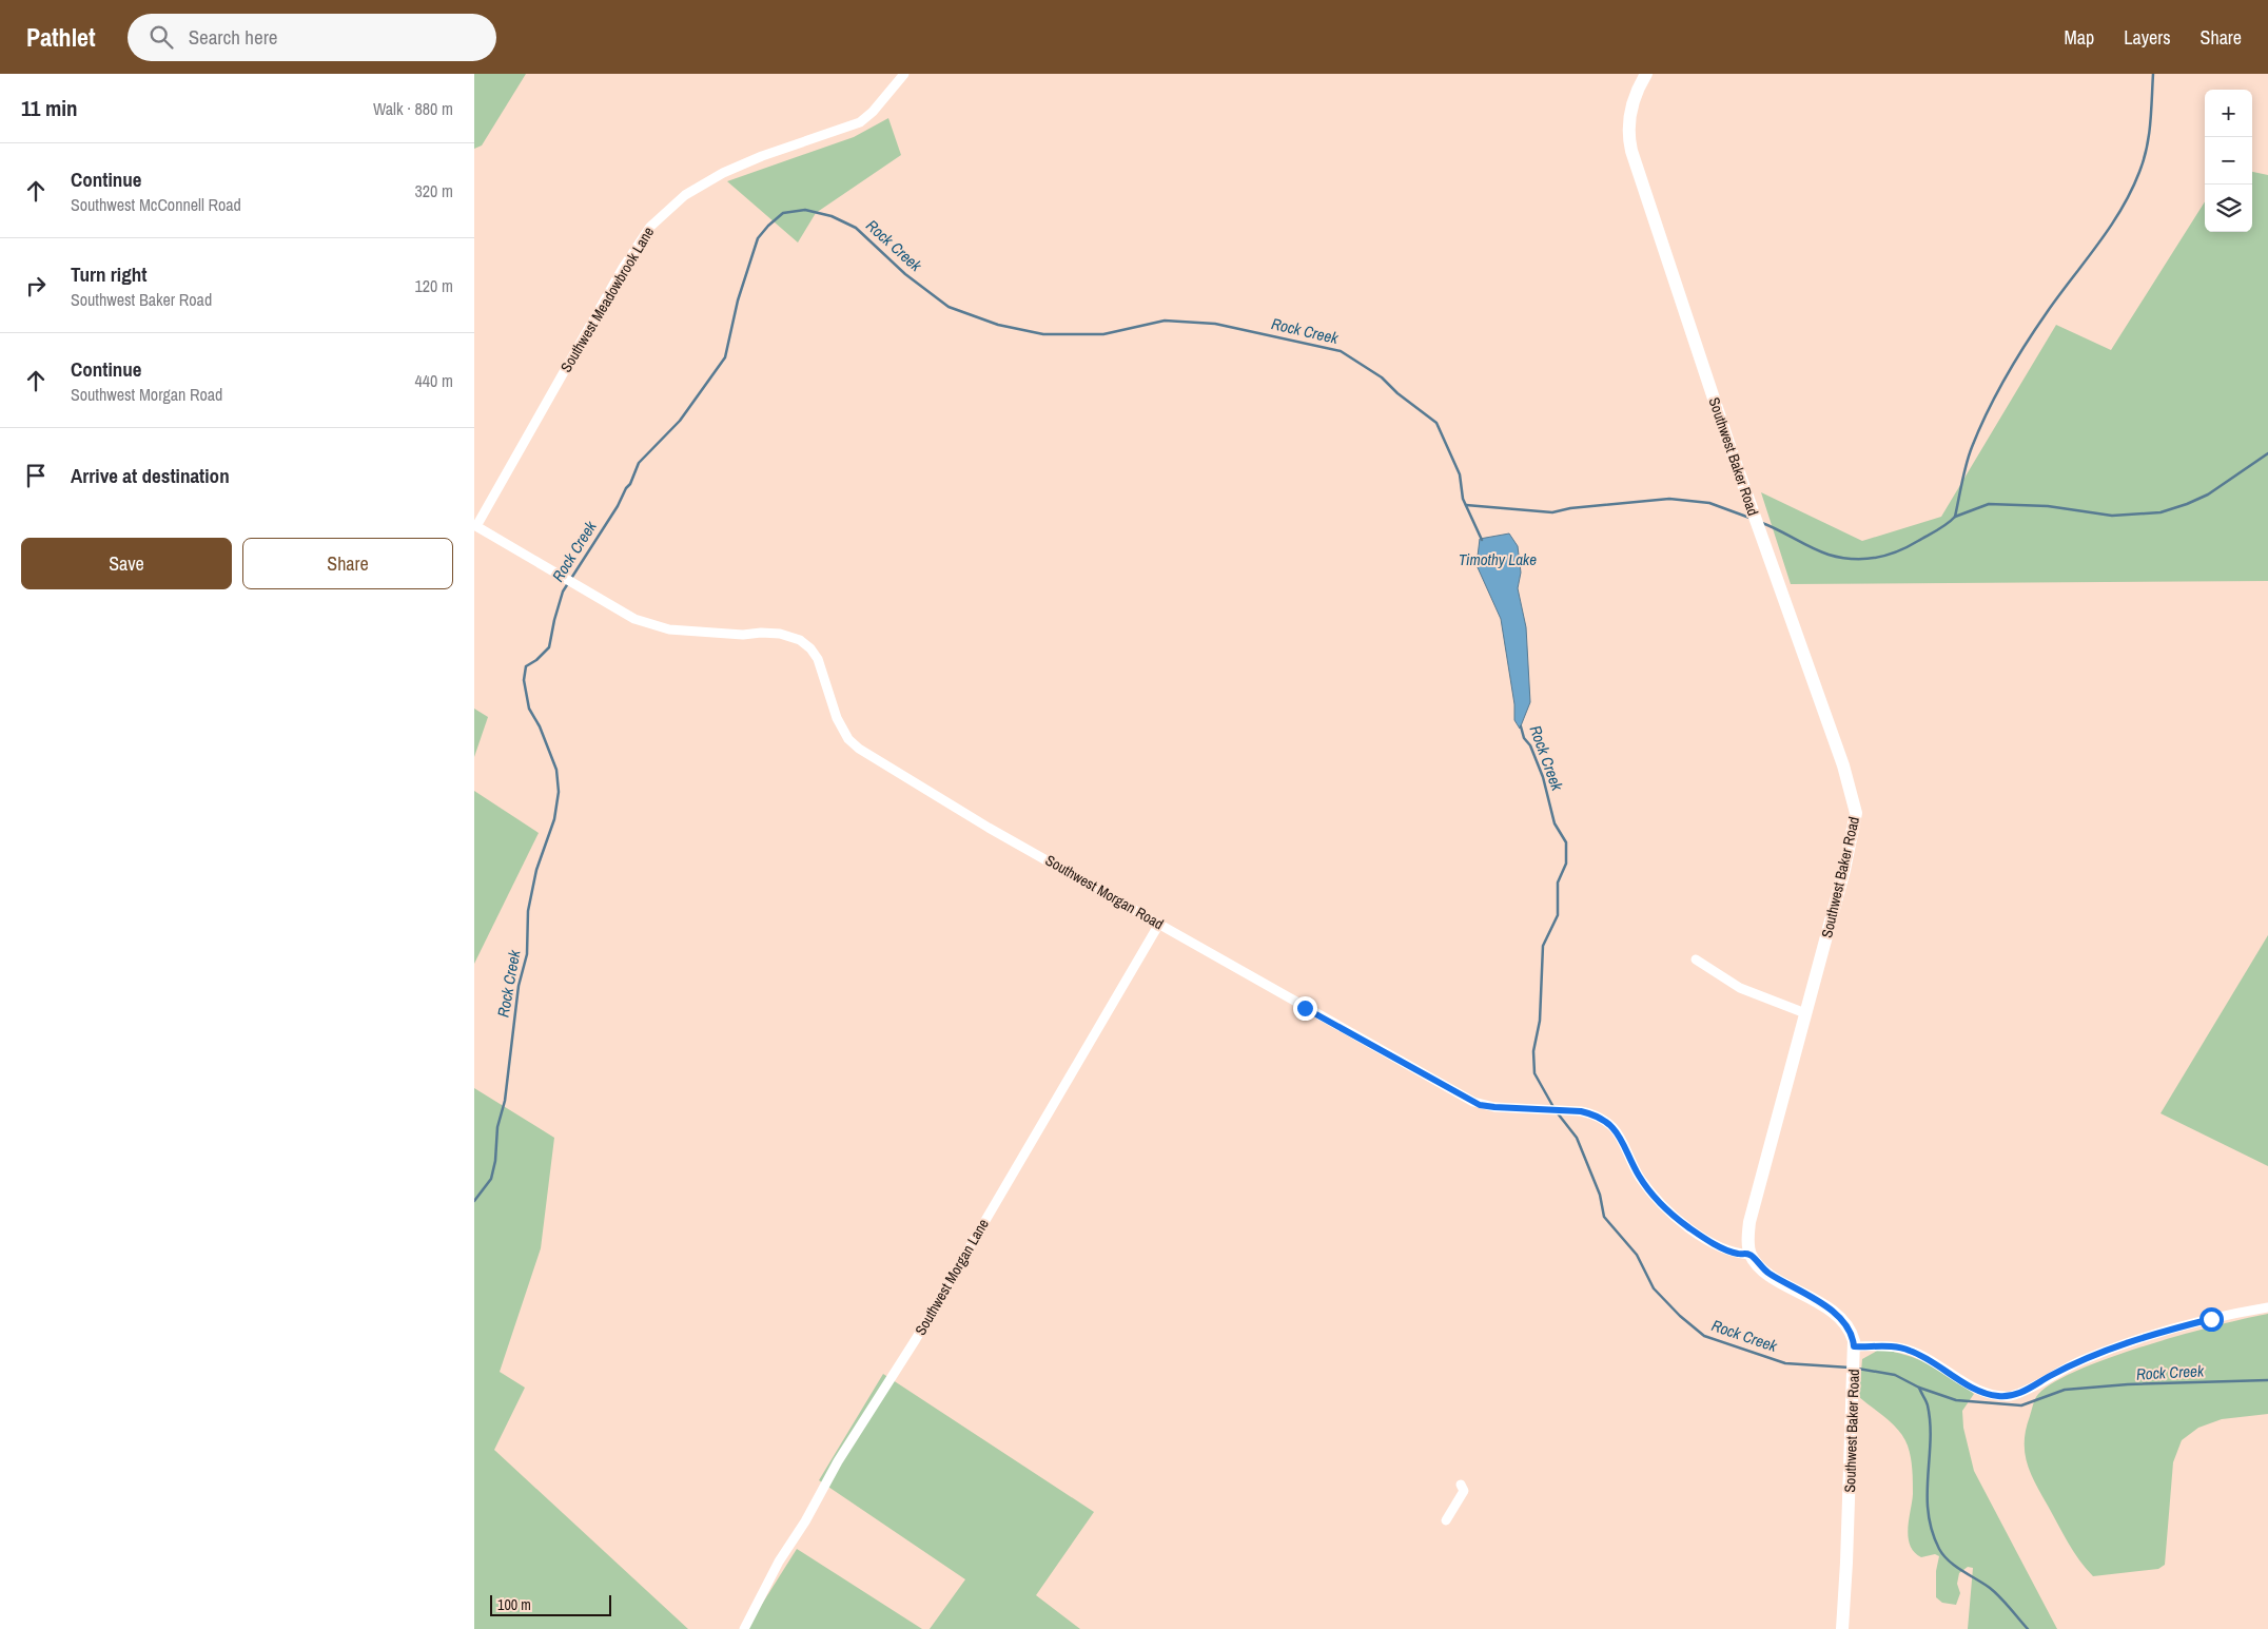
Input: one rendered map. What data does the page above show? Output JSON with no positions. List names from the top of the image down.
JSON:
{
  "streets": {
    "main road": ["Southwest Baker Road"],
    "street": ["Southwest Meadowbrook Lane", "Southwest Morgan Road", "Southwest Morgan Lane"]
  },
  "crossings": [
    ["Southwest Meadowbrook Lane", "Southwest Morgan Road"],
    ["Southwest Baker Road", "Southwest Morgan Road"],
    ["Southwest Morgan Road", "Southwest Morgan Lane"]
  ],
  "water": ["Rock Creek", "Timothy Lake"],
  "scale_bar": "100 m",
  "page": {
    "header": "Pathlet",
    "search": "Search here",
    "nav": ["Map", "Layers", "Share"],
    "heading": ["11 min", "Walk · 880 m"],
    "map_buttons": ["+", "−"],
    "list": [
      ["Continue", "Southwest McConnell Road", "320 m"],
      ["Turn right", "Southwest Baker Road", "120 m"],
      ["Continue", "Southwest Morgan Road", "440 m"],
      "Arrive at destination"
    ],
    "buttons": ["Save", "Share"],
    "scale": "100 m"
  }
}
